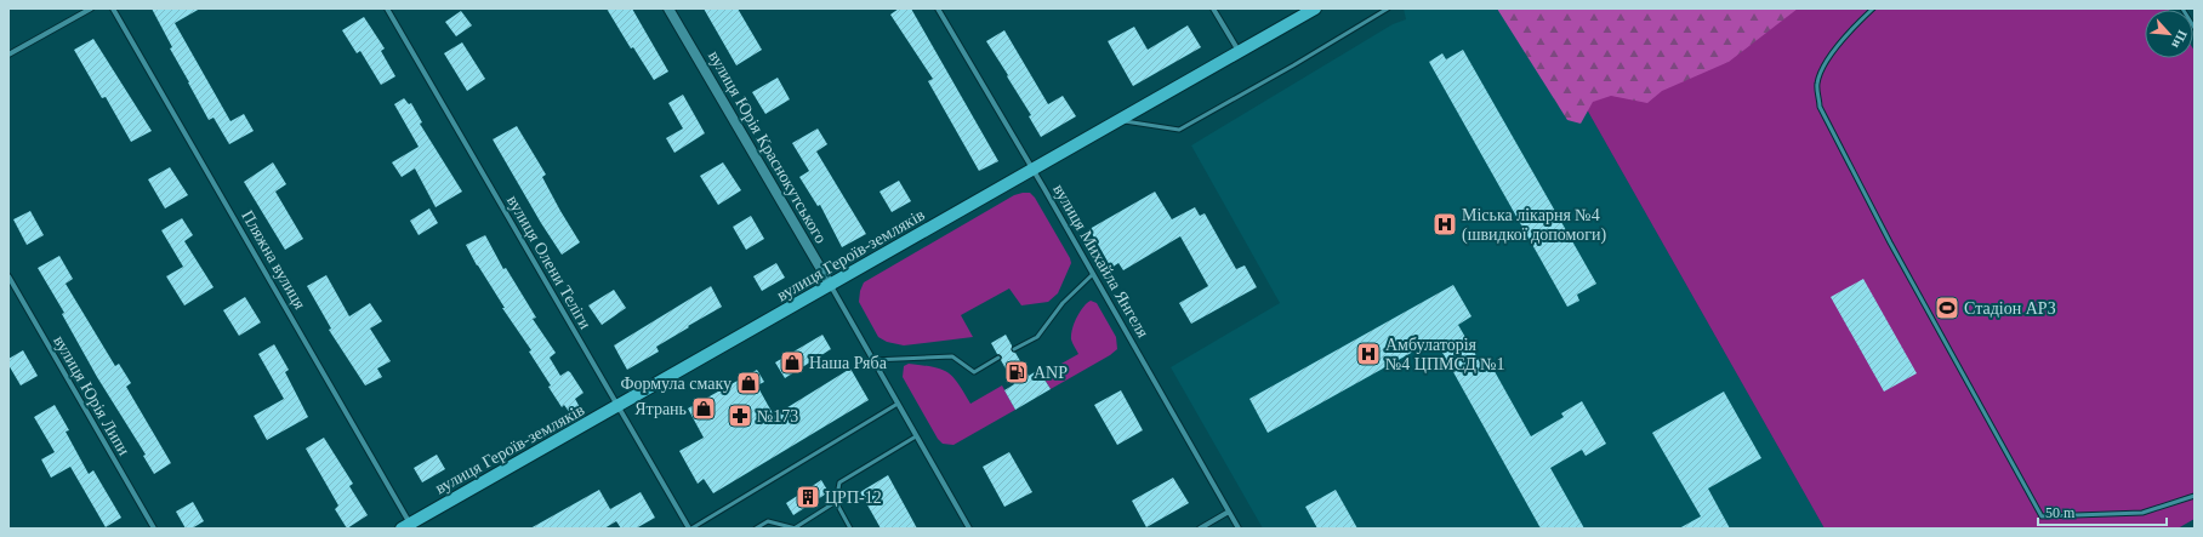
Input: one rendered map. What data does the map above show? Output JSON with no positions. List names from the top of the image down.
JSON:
{
  "streets": {
    "main road": ["вулиця Героїв-земляків"],
    "street": [
      "вулиця Юрія Краснокутського",
      "Пляжна вулиця",
      "вулиця Михайла Янгеля",
      "вулиця Олени Теліги",
      "вулиця Юрія Липи"
    ]
  },
  "crossings": [
    ["вулиця Юрія Краснокутського", "вулиця Героїв-земляків"],
    ["вулиця Героїв-земляків", "Пляжна вулиця"],
    ["вулиця Героїв-земляків", "вулиця Михайла Янгеля"],
    ["вулиця Героїв-земляків", "вулиця Олени Теліги"]
  ],
  "places": {
    "hospital": ["Міська лікарня №4 (швидкої допомоги)", "Амбулаторія №4 ЦПМСД №1"],
    "sports": ["Стадіон АРЗ"],
    "shop": ["Наша Ряба", "Формула смаку", "Ятрань"],
    "fuel station": ["ANP"],
    "pharmacy": ["№173"],
    "building": ["ЦРП-12"]
  },
  "scale_bar": "50 m",
  "north": "bottom right"
}
